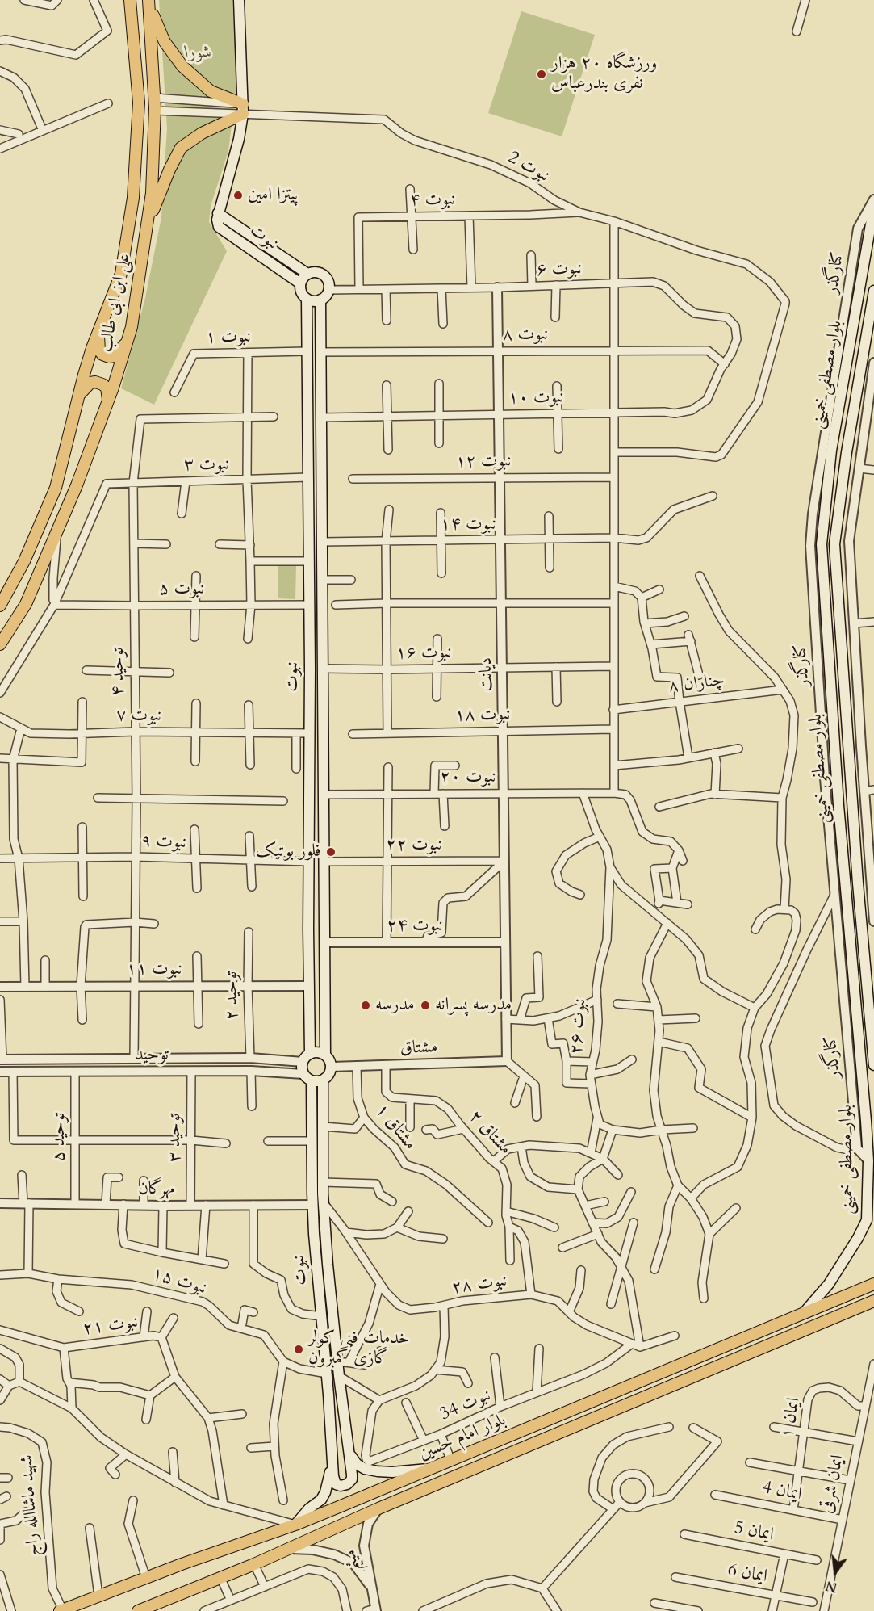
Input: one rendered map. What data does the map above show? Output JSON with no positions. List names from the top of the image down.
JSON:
{
  "streets": {
    "main road": [
      "نبوت",
      "علی ابن ابی طالب",
      "بلوار مصطفی خمینی",
      "بلوار امام حسین"
    ],
    "street": [
      "نبوت 2",
      "نبوت ۴",
      "نبوت ۶",
      "کنارگذر",
      "نبوت ۸",
      "نبوت ۱",
      "نبوت ۱۰",
      "نبوت ۱۲",
      "نبوت ۳",
      "نبوت ۱۴",
      "نبوت ۵",
      "نبوت ۱۶",
      "توحید ۴",
      "دیانت",
      "چناران ۸",
      "نبوت ۱۸",
      "نبوت ۷",
      "نبوت ۲۰",
      "نبوت ۹",
      "نبوت ۲۲",
      "نبوت ۲۴",
      "نبوت ۱۱",
      "توحید ۲",
      "نبوت ۲۶",
      "مشتاق",
      "توحید",
      "مشتاق ۱",
      "مشتاق ۲",
      "توحید ۵",
      "توحید ۳",
      "مهرگان",
      "نبوت ۱۵",
      "نبوت ۲۸",
      "نبوت ۲۱",
      "نبوت 34",
      "ایمان ۱",
      "ایمان شرقی",
      "ایمان 4",
      "شهید ماشاالله راج",
      "ایمان 5",
      "میثم",
      "ایمان 6"
    ]
  },
  "crossings": [
    ["نبوت 2", "نبوت ۴"],
    ["نبوت ۴", "نبوت ۶"],
    ["نبوت", "نبوت ۶"],
    ["نبوت", "نبوت ۸"],
    ["نبوت", "نبوت ۱"],
    ["نبوت", "نبوت ۱۰"],
    ["نبوت", "نبوت ۳"],
    ["نبوت", "نبوت ۱۴"],
    ["نبوت", "نبوت ۵"],
    ["نبوت", "نبوت ۱۶"],
    ["نبوت", "نبوت ۷"],
    ["نبوت", "نبوت ۲۰"],
    ["نبوت", "نبوت ۹"],
    ["نبوت", "نبوت ۲۲"],
    ["نبوت", "نبوت ۲۴"],
    ["نبوت", "نبوت ۱۱"],
    ["نبوت", "مشتاق"],
    ["نبوت", "توحید"],
    ["نبوت", "مهرگان"],
    ["نبوت", "نبوت ۲۸"],
    ["نبوت ۶", "نبوت ۸"],
    ["نبوت ۶", "نبوت ۱۰"],
    ["نبوت ۶", "دیانت"],
    ["نبوت ۸", "نبوت ۱۰"],
    ["نبوت ۸", "دیانت"],
    ["بلوار مصطفی خمینی", "بلوار امام حسین"],
    ["نبوت ۱۰", "دیانت"],
    ["نبوت ۱۲", "دیانت"],
    ["نبوت ۳", "نبوت ۵"],
    ["نبوت ۳", "توحید ۴"],
    ["نبوت ۱۴", "دیانت"],
    ["نبوت ۵", "توحید ۴"],
    ["نبوت ۱۶", "دیانت"],
    ["توحید ۴", "نبوت ۷"],
    ["توحید ۴", "نبوت ۹"],
    ["توحید ۴", "نبوت ۱۱"],
    ["توحید ۴", "توحید"],
    ["دیانت", "نبوت ۱۸"],
    ["دیانت", "نبوت ۲۰"],
    ["دیانت", "نبوت ۲۲"],
    ["دیانت", "نبوت ۲۴"],
    ["دیانت", "مشتاق"],
    ["نبوت ۱۱", "توحید ۲"],
    ["توحید ۲", "توحید"],
    ["مشتاق", "توحید"],
    ["مشتاق", "مشتاق ۱"],
    ["مشتاق", "مشتاق ۲"],
    ["توحید", "توحید ۵"],
    ["توحید", "توحید ۳"],
    ["توحید ۵", "مهرگان"],
    ["توحید ۳", "مهرگان"],
    ["نبوت ۲۸", "نبوت 34"],
    ["ایمان ۱", "ایمان شرقی"],
    ["ایمان ۱", "ایمان 4"],
    ["بلوار امام حسین", "شهید ماشاالله راج"],
    ["بلوار امام حسین", "میثم"],
    ["ایمان شرقی", "ایمان 4"]
  ],
  "parks": ["شورا"],
  "places": [
    "ورزشگاه ۲۰ هزار نفری بندرعباس",
    "پیتزا امین",
    "فلور بوتیک",
    "مدرسه",
    "مدرسه پسرانه",
    "خدمات فنی کولر گازی گمبرون"
  ],
  "north": "bottom"
}
